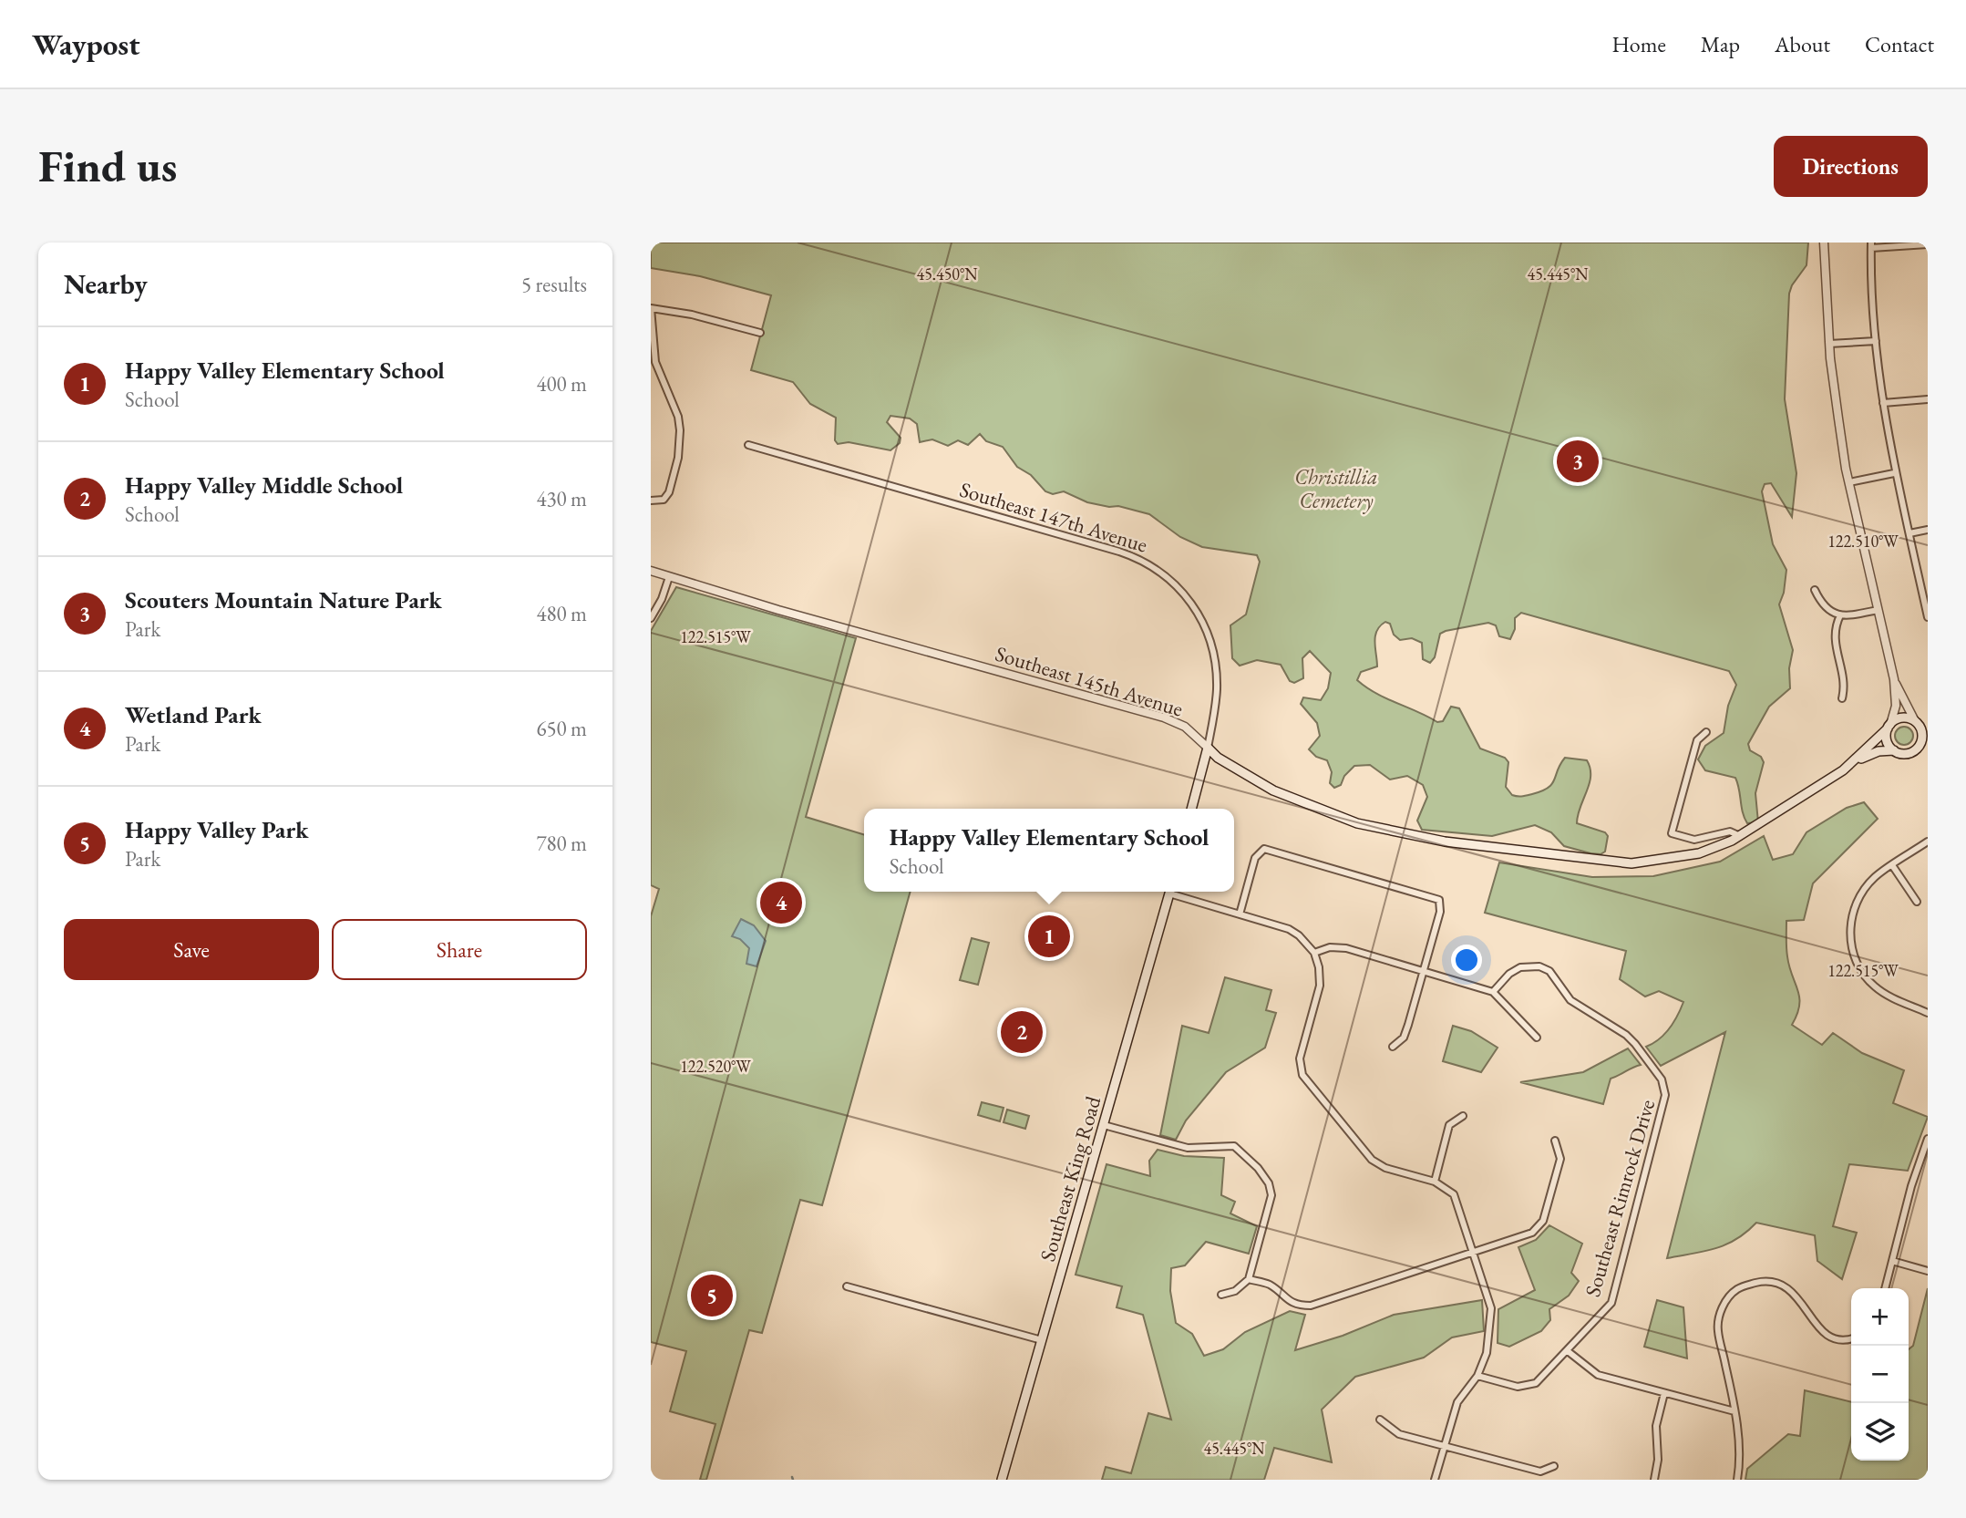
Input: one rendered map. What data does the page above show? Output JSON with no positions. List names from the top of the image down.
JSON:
{
  "streets": {
    "main road": ["Southeast 145th Avenue", "Southeast King Road"],
    "street": ["Southeast 147th Avenue", "Southeast Rimrock Drive"]
  },
  "crossings": [
    ["Southeast 147th Avenue", "Southeast 145th Avenue"]
  ],
  "parks": ["Christillia Cemetery"],
  "page": {
    "header": "Waypost",
    "nav": [
      "Home",
      "Map",
      "About",
      "Contact"
    ],
    "buttons": [
      "Directions",
      ["Save", "Share"]
    ],
    "title": "Find us",
    "heading": ["Nearby", "5 results"],
    "list": [
      {
        "mark": "1",
        "name": "Happy Valley Elementary School",
        "note": "School",
        "value": "400 m"
      },
      {
        "mark": "2",
        "name": "Happy Valley Middle School",
        "note": "School",
        "value": "430 m"
      },
      {
        "mark": "3",
        "name": "Scouters Mountain Nature Park",
        "note": "Park",
        "value": "480 m"
      },
      {
        "mark": "4",
        "name": "Wetland Park",
        "note": "Park",
        "value": "650 m"
      },
      {
        "mark": "5",
        "name": "Happy Valley Park",
        "note": "Park",
        "value": "780 m"
      }
    ],
    "pins": [
      "3",
      "4",
      "1",
      "2",
      "5"
    ],
    "popup": ["Happy Valley Elementary School", "School"],
    "map_buttons": ["+", "−"]
  },
  "coordinates": [
    "45.450°N",
    "45.445°N",
    "122.510°W",
    "122.515°W",
    "122.520°W"
  ]
}
